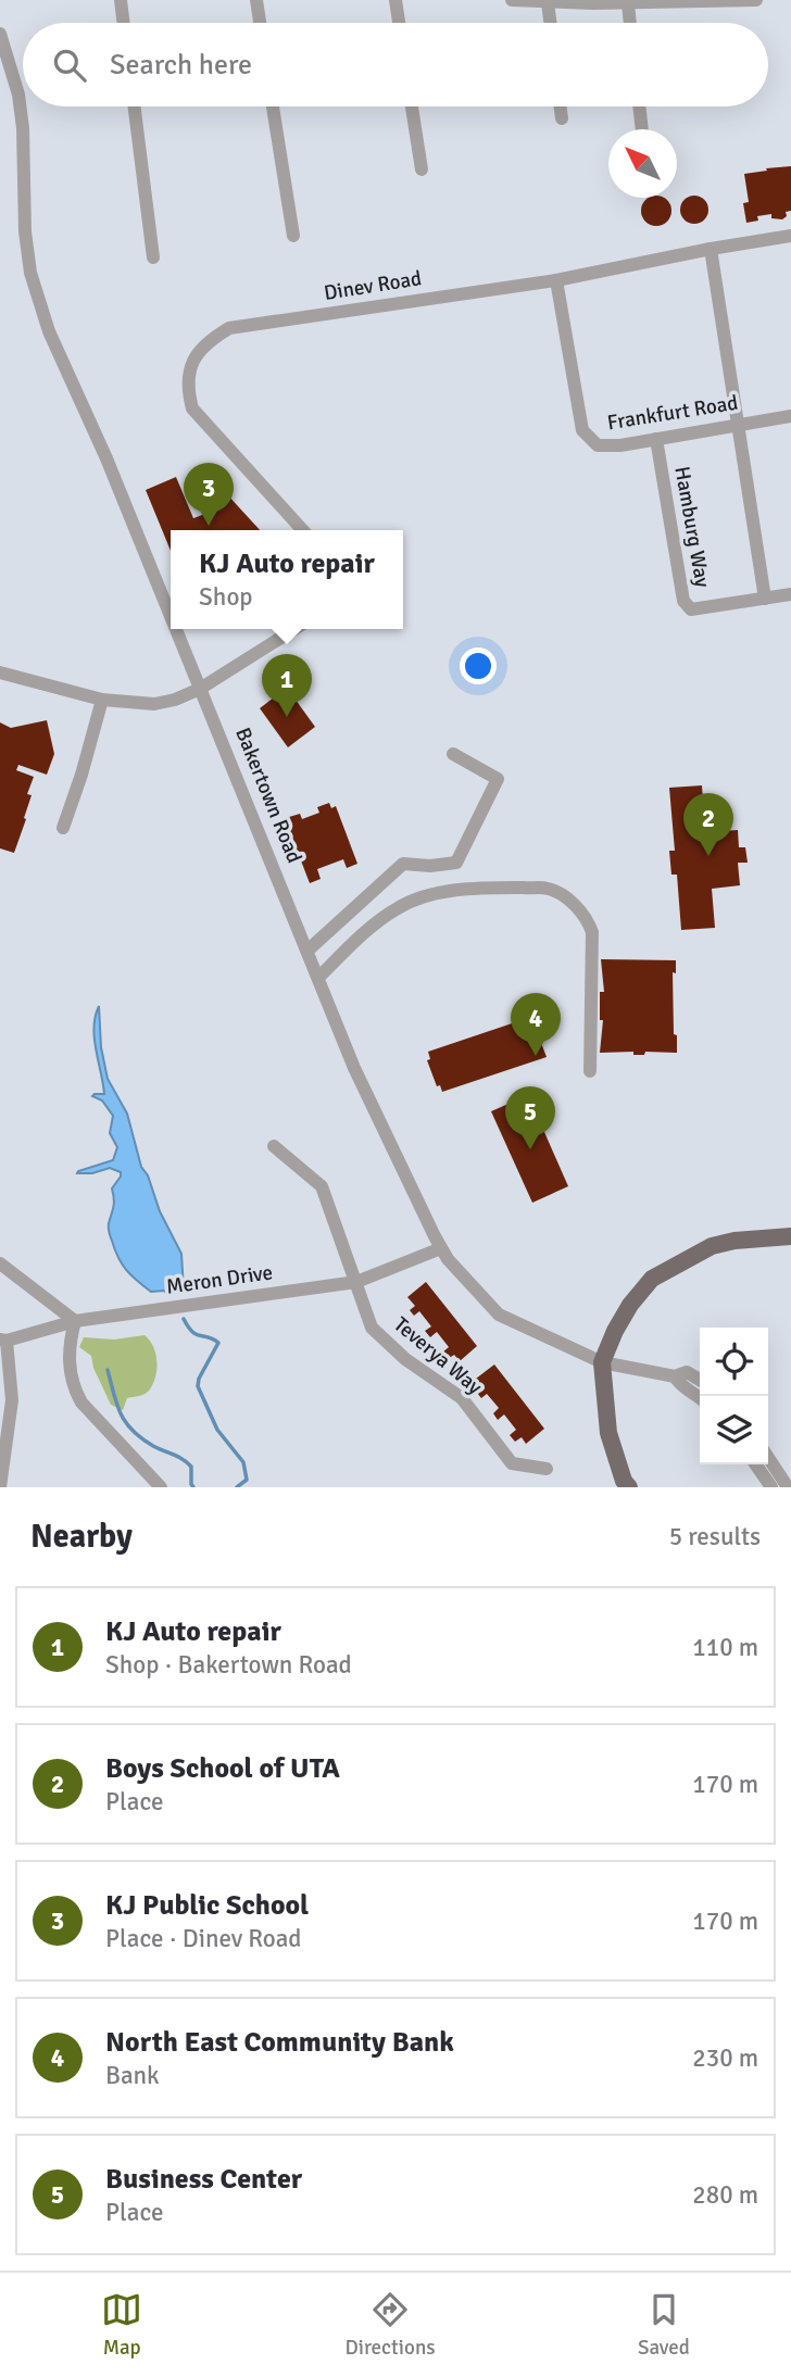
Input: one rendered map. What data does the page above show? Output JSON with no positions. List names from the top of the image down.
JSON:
{
  "streets": {
    "street": [
      "Dinev Road",
      "Frankfurt Road",
      "Hamburg Way",
      "Bakertown Road",
      "Meron Drive",
      "Teverya Way"
    ]
  },
  "crossings": [
    ["Dinev Road", "Frankfurt Road"],
    ["Frankfurt Road", "Hamburg Way"],
    ["Bakertown Road", "Meron Drive"],
    ["Meron Drive", "Teverya Way"]
  ],
  "north": "top left",
  "page": {
    "search": "Search here",
    "pins": [
      "3",
      "1",
      "2",
      "4",
      "5"
    ],
    "popup": ["KJ Auto repair", "Shop"],
    "heading": ["Nearby", "5 results"],
    "list": [
      {
        "mark": "1",
        "name": "KJ Auto repair",
        "note": "Shop · Bakertown Road",
        "value": "110 m"
      },
      {
        "mark": "2",
        "name": "Boys School of UTA",
        "note": "Place",
        "value": "170 m"
      },
      {
        "mark": "3",
        "name": "KJ Public School",
        "note": "Place · Dinev Road",
        "value": "170 m"
      },
      {
        "mark": "4",
        "name": "North East Community Bank",
        "note": "Bank",
        "value": "230 m"
      },
      {
        "mark": "5",
        "name": "Business Center",
        "note": "Place",
        "value": "280 m"
      }
    ],
    "nav": ["Map", "Directions", "Saved"]
  }
}
